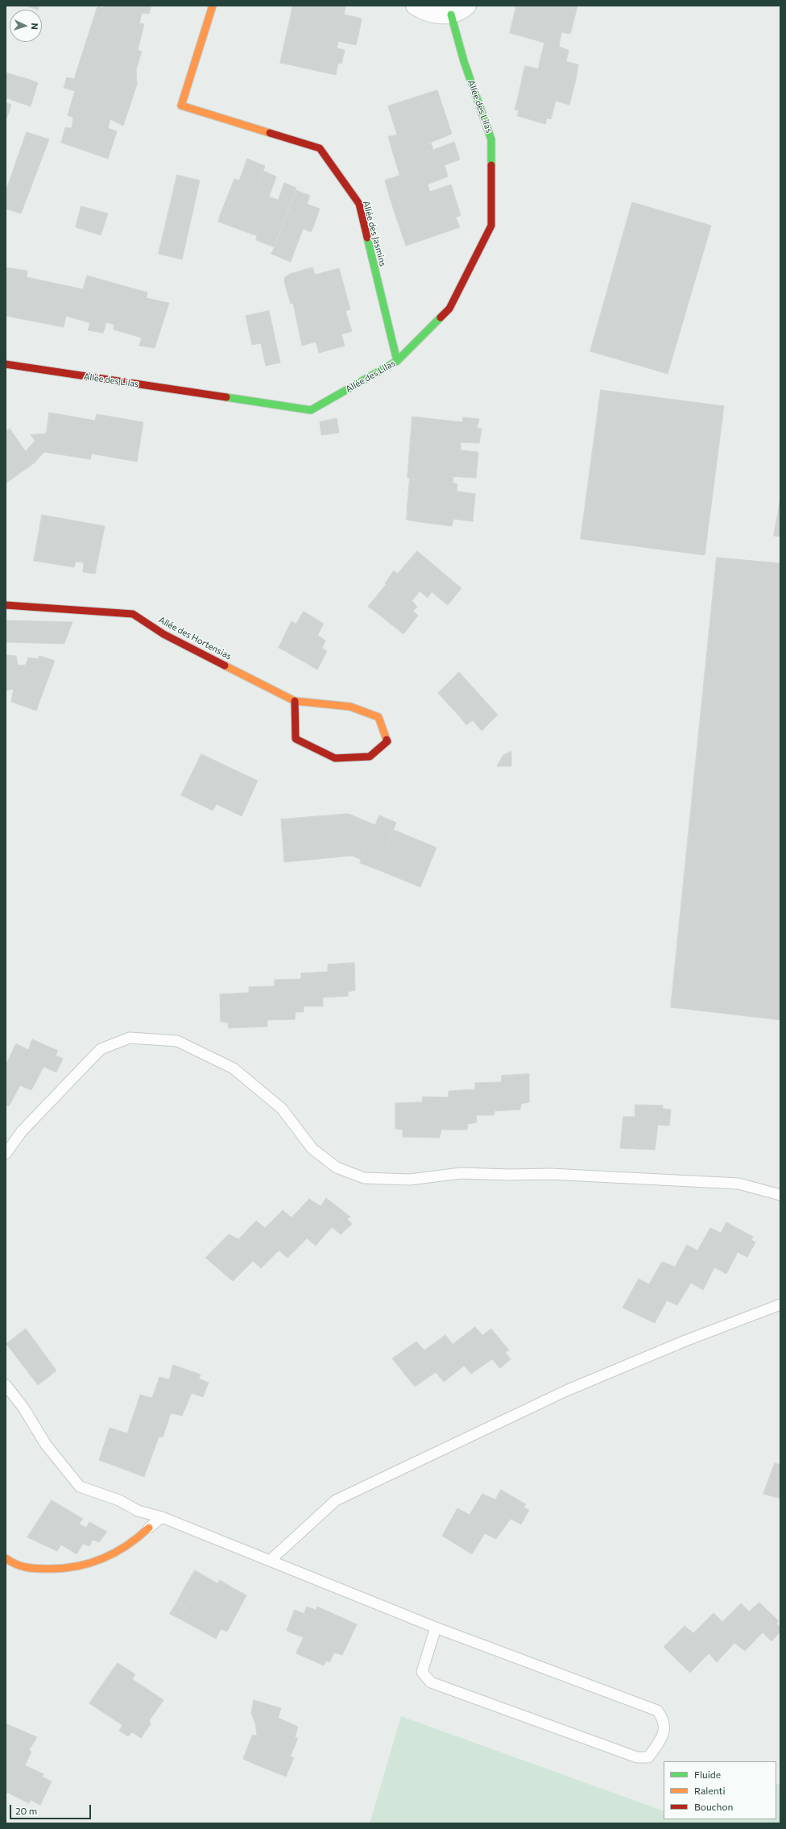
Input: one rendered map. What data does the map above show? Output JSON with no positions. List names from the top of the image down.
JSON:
{
  "streets": {
    "street": ["Allée des Lilas", "Allée des Jasmins", "Allée des Hortensias"]
  },
  "crossings": [
    ["Allée des Lilas", "Allée des Jasmins"]
  ],
  "legend": ["Fluide", "Ralenti", "Bouchon"],
  "scale_bar": "20 m",
  "north": "right"
}
